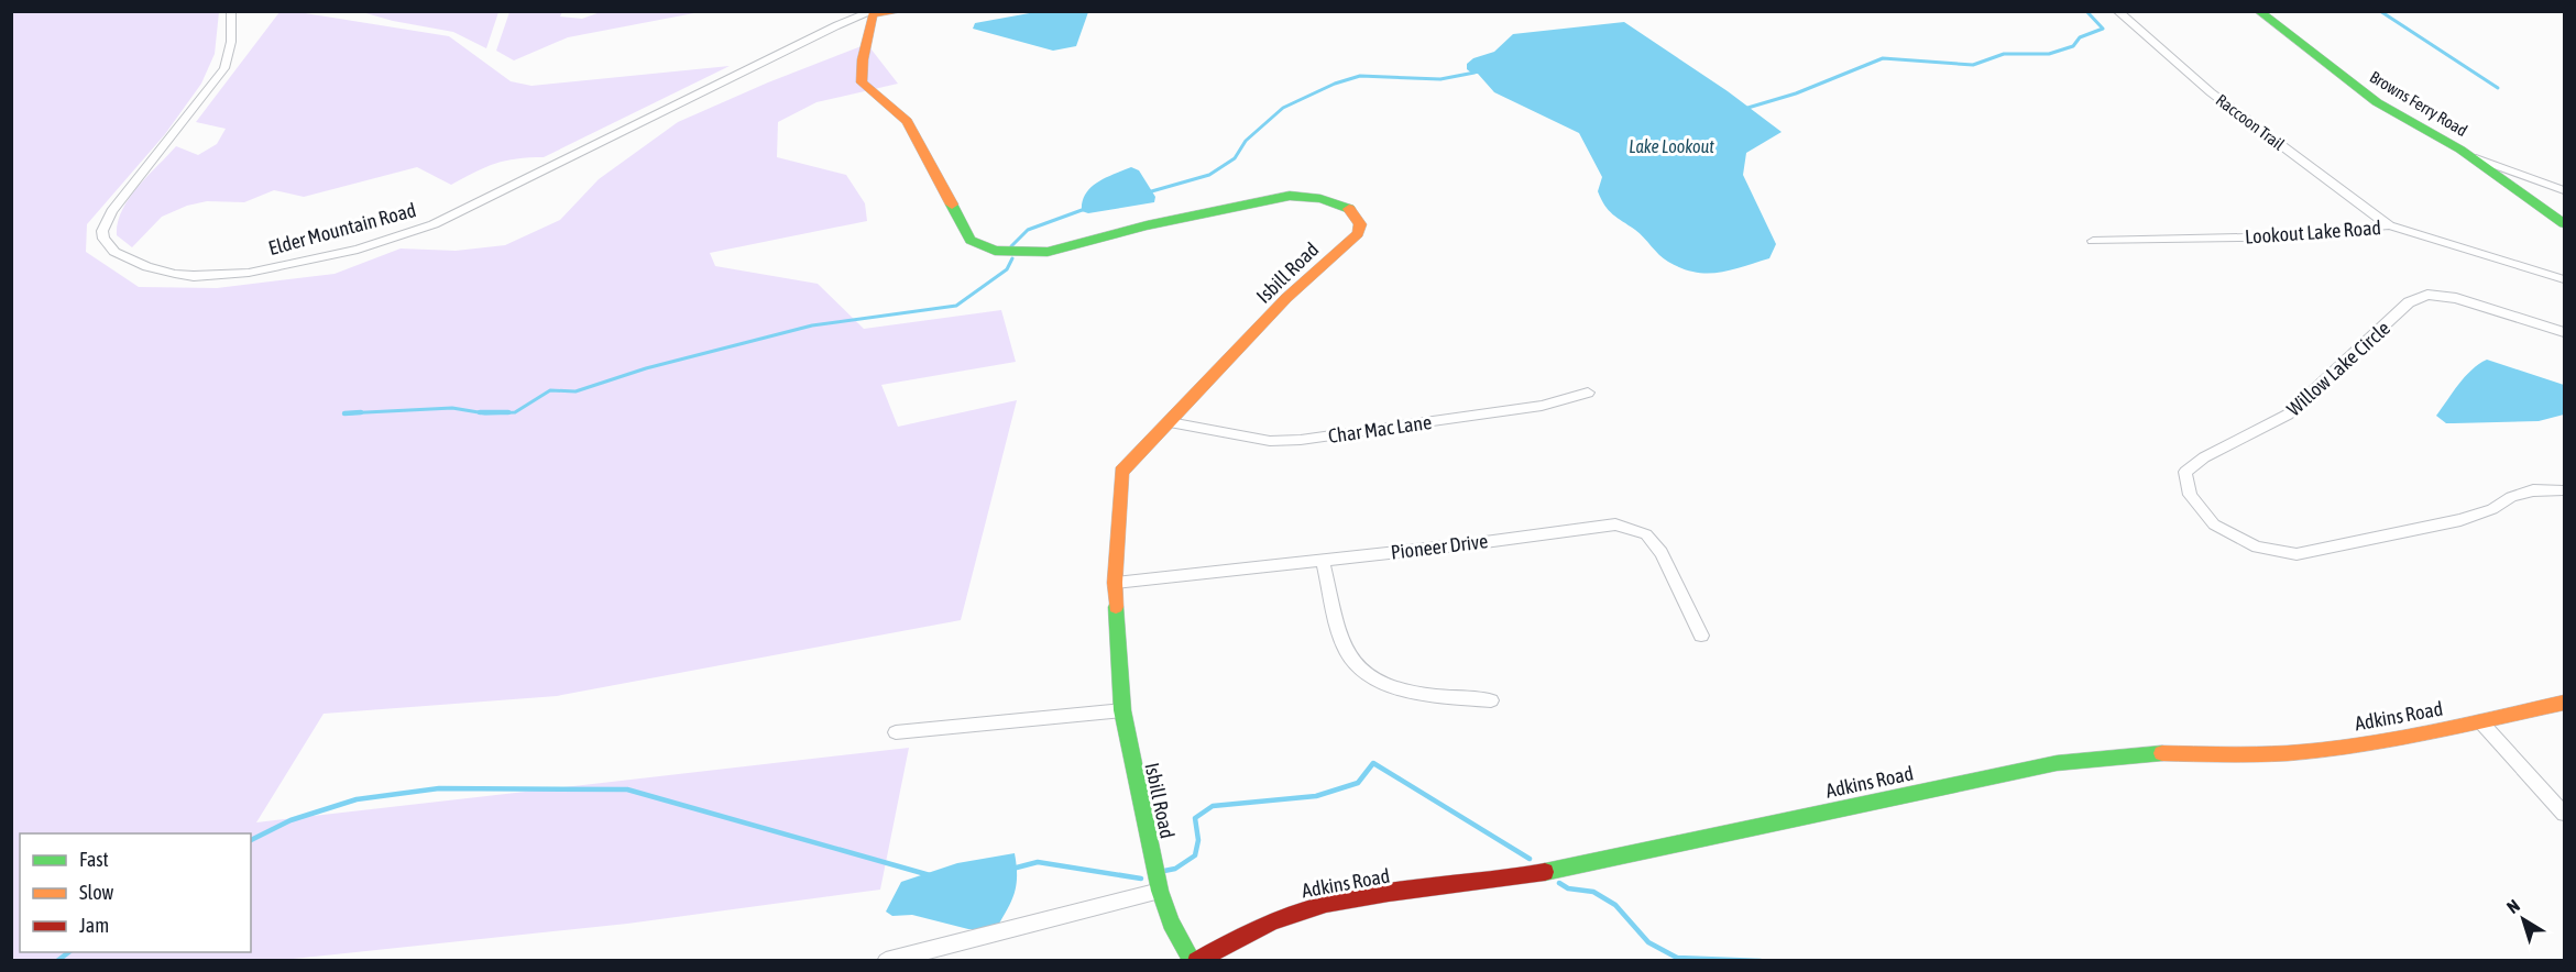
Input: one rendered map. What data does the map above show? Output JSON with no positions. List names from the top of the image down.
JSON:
{
  "streets": {
    "street": [
      "Browns Ferry Road",
      "Raccoon Trail",
      "Elder Mountain Road",
      "Lookout Lake Road",
      "Isbill Road",
      "Willow Lake Circle",
      "Char Mac Lane",
      "Pioneer Drive",
      "Adkins Road"
    ]
  },
  "crossings": [
    ["Raccoon Trail", "Lookout Lake Road"],
    ["Elder Mountain Road", "Isbill Road"],
    ["Isbill Road", "Char Mac Lane"],
    ["Isbill Road", "Pioneer Drive"],
    ["Isbill Road", "Adkins Road"]
  ],
  "water": ["Lake Lookout"],
  "legend": ["Fast", "Slow", "Jam"],
  "north": "top left"
}
